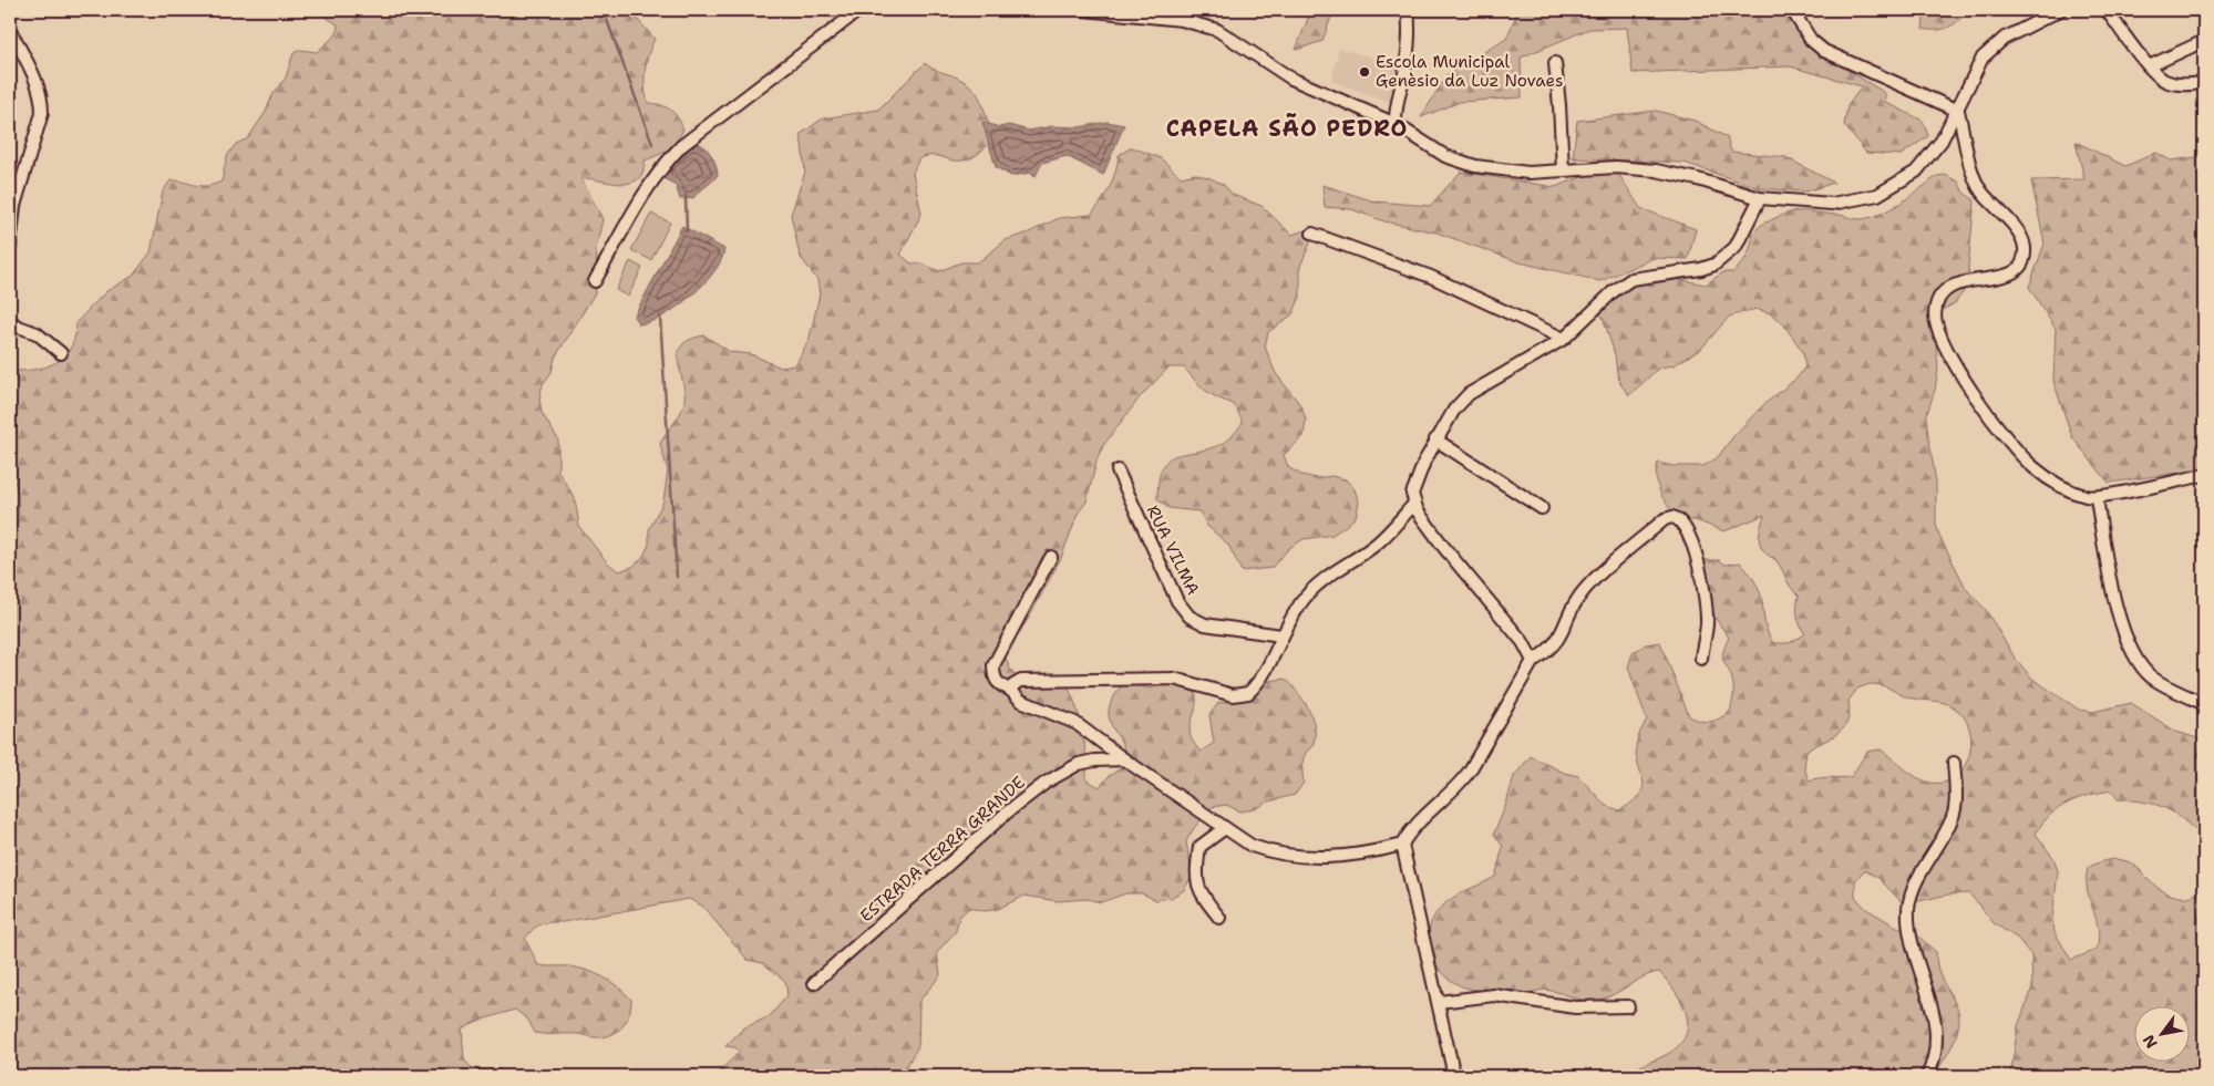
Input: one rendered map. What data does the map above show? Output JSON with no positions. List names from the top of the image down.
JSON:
{
  "streets": {
    "street": ["RUA VILMA", "ESTRADA TERRA GRANDE"]
  },
  "districts": ["CAPELA SÃO PEDRO"],
  "places": ["Escola Municipal Genèsio da Luz Novaes"],
  "north": "bottom left"
}
